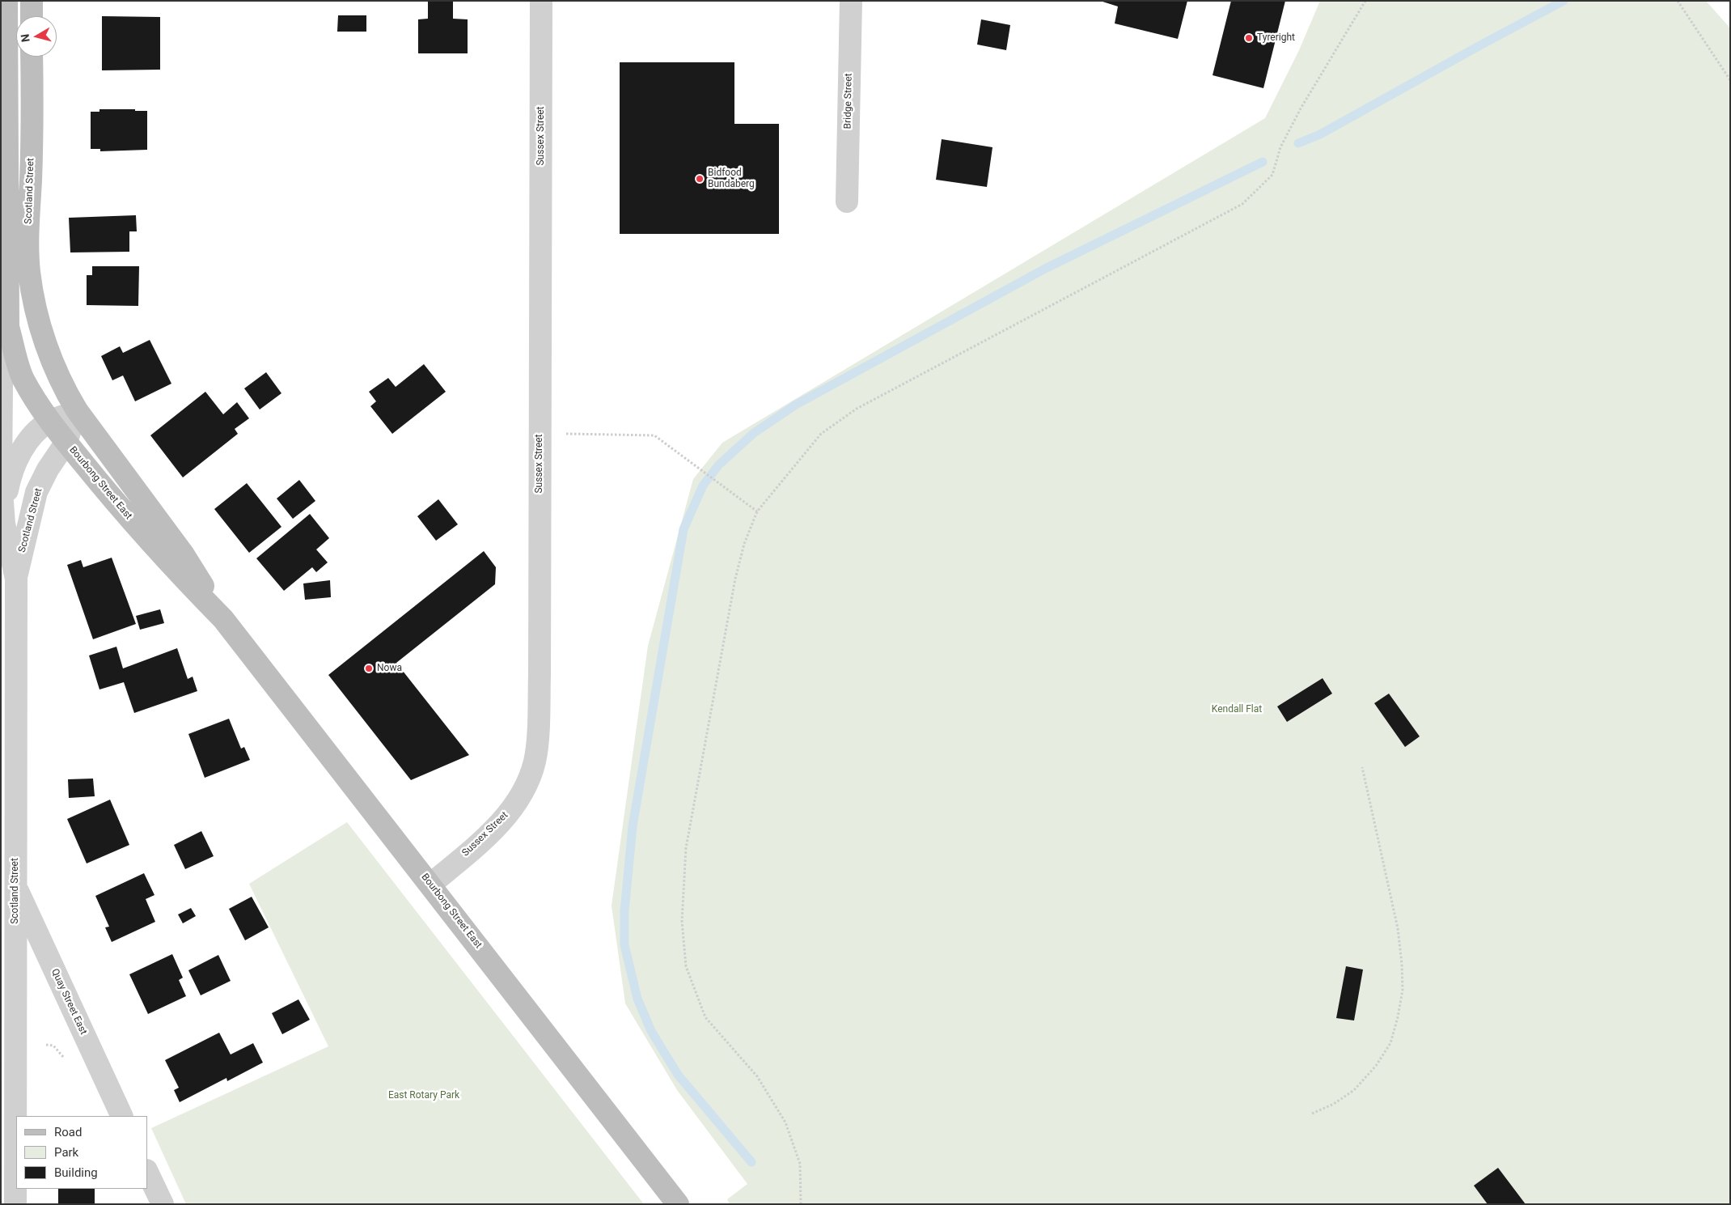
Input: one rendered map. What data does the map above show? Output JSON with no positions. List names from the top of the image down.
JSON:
{
  "streets": {
    "main road": ["Scotland Street", "Bourbong Street East"],
    "street": ["Bridge Street", "Sussex Street", "Quay Street East"]
  },
  "crossings": [
    ["Sussex Street", "Bourbong Street East"],
    ["Scotland Street", "Bourbong Street East"],
    ["Scotland Street", "Quay Street East"]
  ],
  "parks": ["Kendall Flat", "East Rotary Park"],
  "places": ["Tyreright", "Bidfood Bundaberg", "Nowa"],
  "legend": ["Road", "Park", "Building"],
  "north": "left"
}
